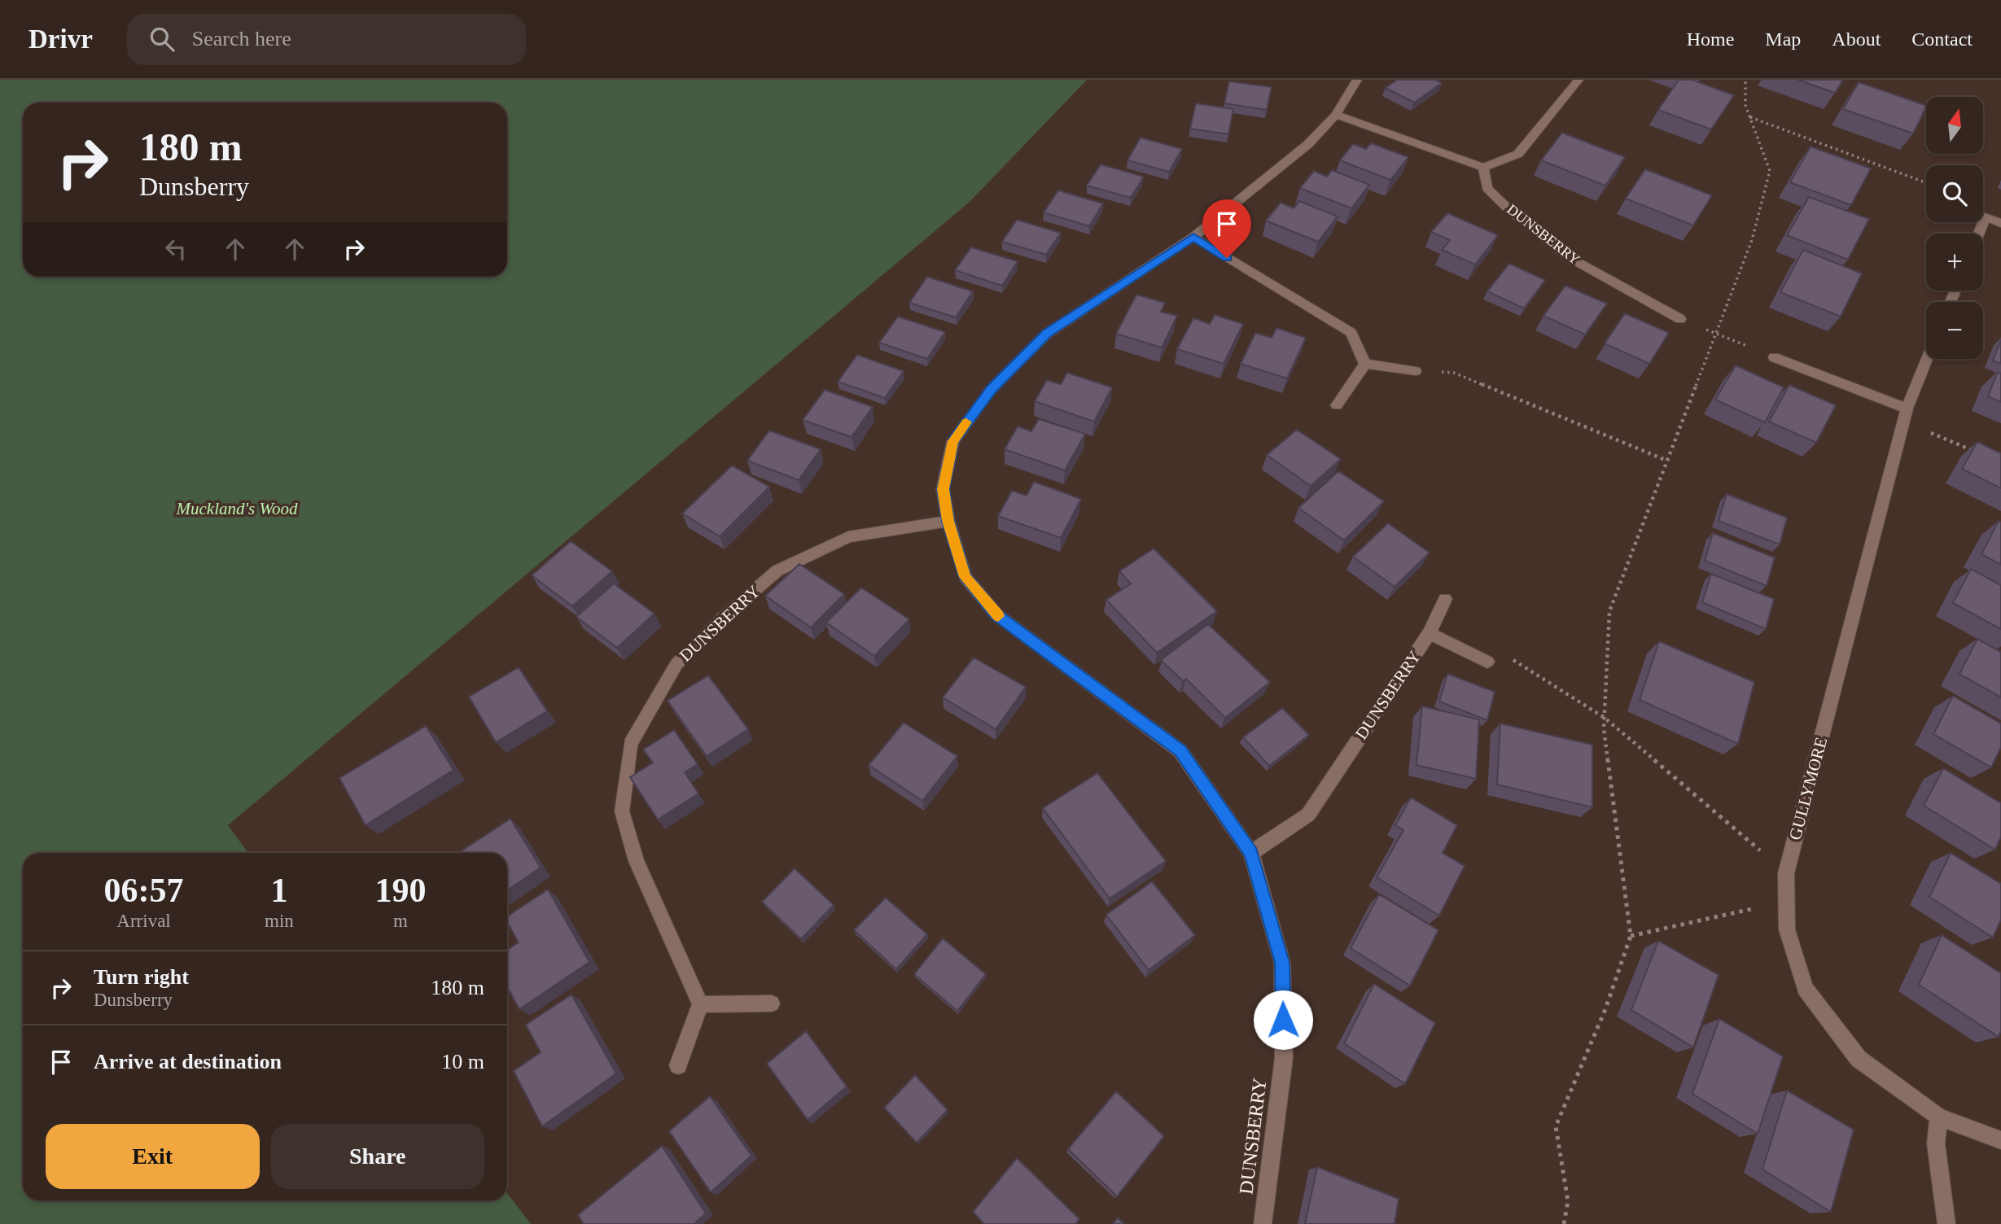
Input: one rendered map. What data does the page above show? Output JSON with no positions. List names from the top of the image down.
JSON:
{
  "streets": {
    "street": ["DUNSBERRY", "GULLYMORE"]
  },
  "parks": ["Muckland's Wood"],
  "north": "top",
  "page": {
    "header": "Drivr",
    "search": "Search here",
    "nav": [
      "Home",
      "Map",
      "About",
      "Contact"
    ],
    "map_buttons": ["+", "−"],
    "turn": ["180 m", "Dunsberry"],
    "eta": [
      "06:57",
      "Arrival",
      "1",
      "min",
      "190",
      "m"
    ],
    "list": [
      {
        "name": "Turn right",
        "note": "Dunsberry",
        "value": "180 m"
      },
      {
        "name": "Arrive at destination",
        "value": "10 m"
      }
    ],
    "buttons": ["Exit", "Share"]
  }
}
